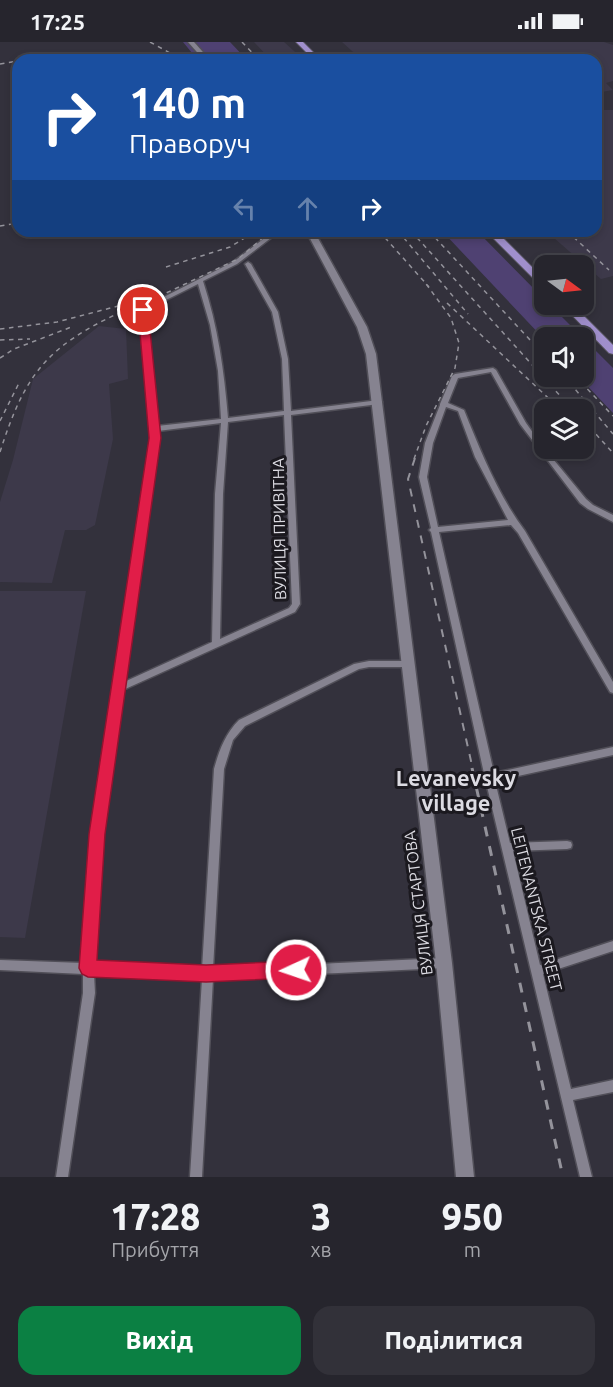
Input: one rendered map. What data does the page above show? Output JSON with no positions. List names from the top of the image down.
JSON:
{
  "streets": {
    "main road": ["ВУЛИЦЯ СТАРТОВА"],
    "street": ["ВУЛИЦЯ ПРИВІТНА", "LEITENANTSKA STREET"]
  },
  "districts": ["Levanevsky village"],
  "north": "right",
  "page": {
    "status": "17:25",
    "turn": ["140 m", "Праворуч"],
    "eta": [
      "17:28",
      "Прибуття",
      "3",
      "хв",
      "950",
      "m"
    ],
    "buttons": ["Вихід", "Поділитися"]
  }
}
